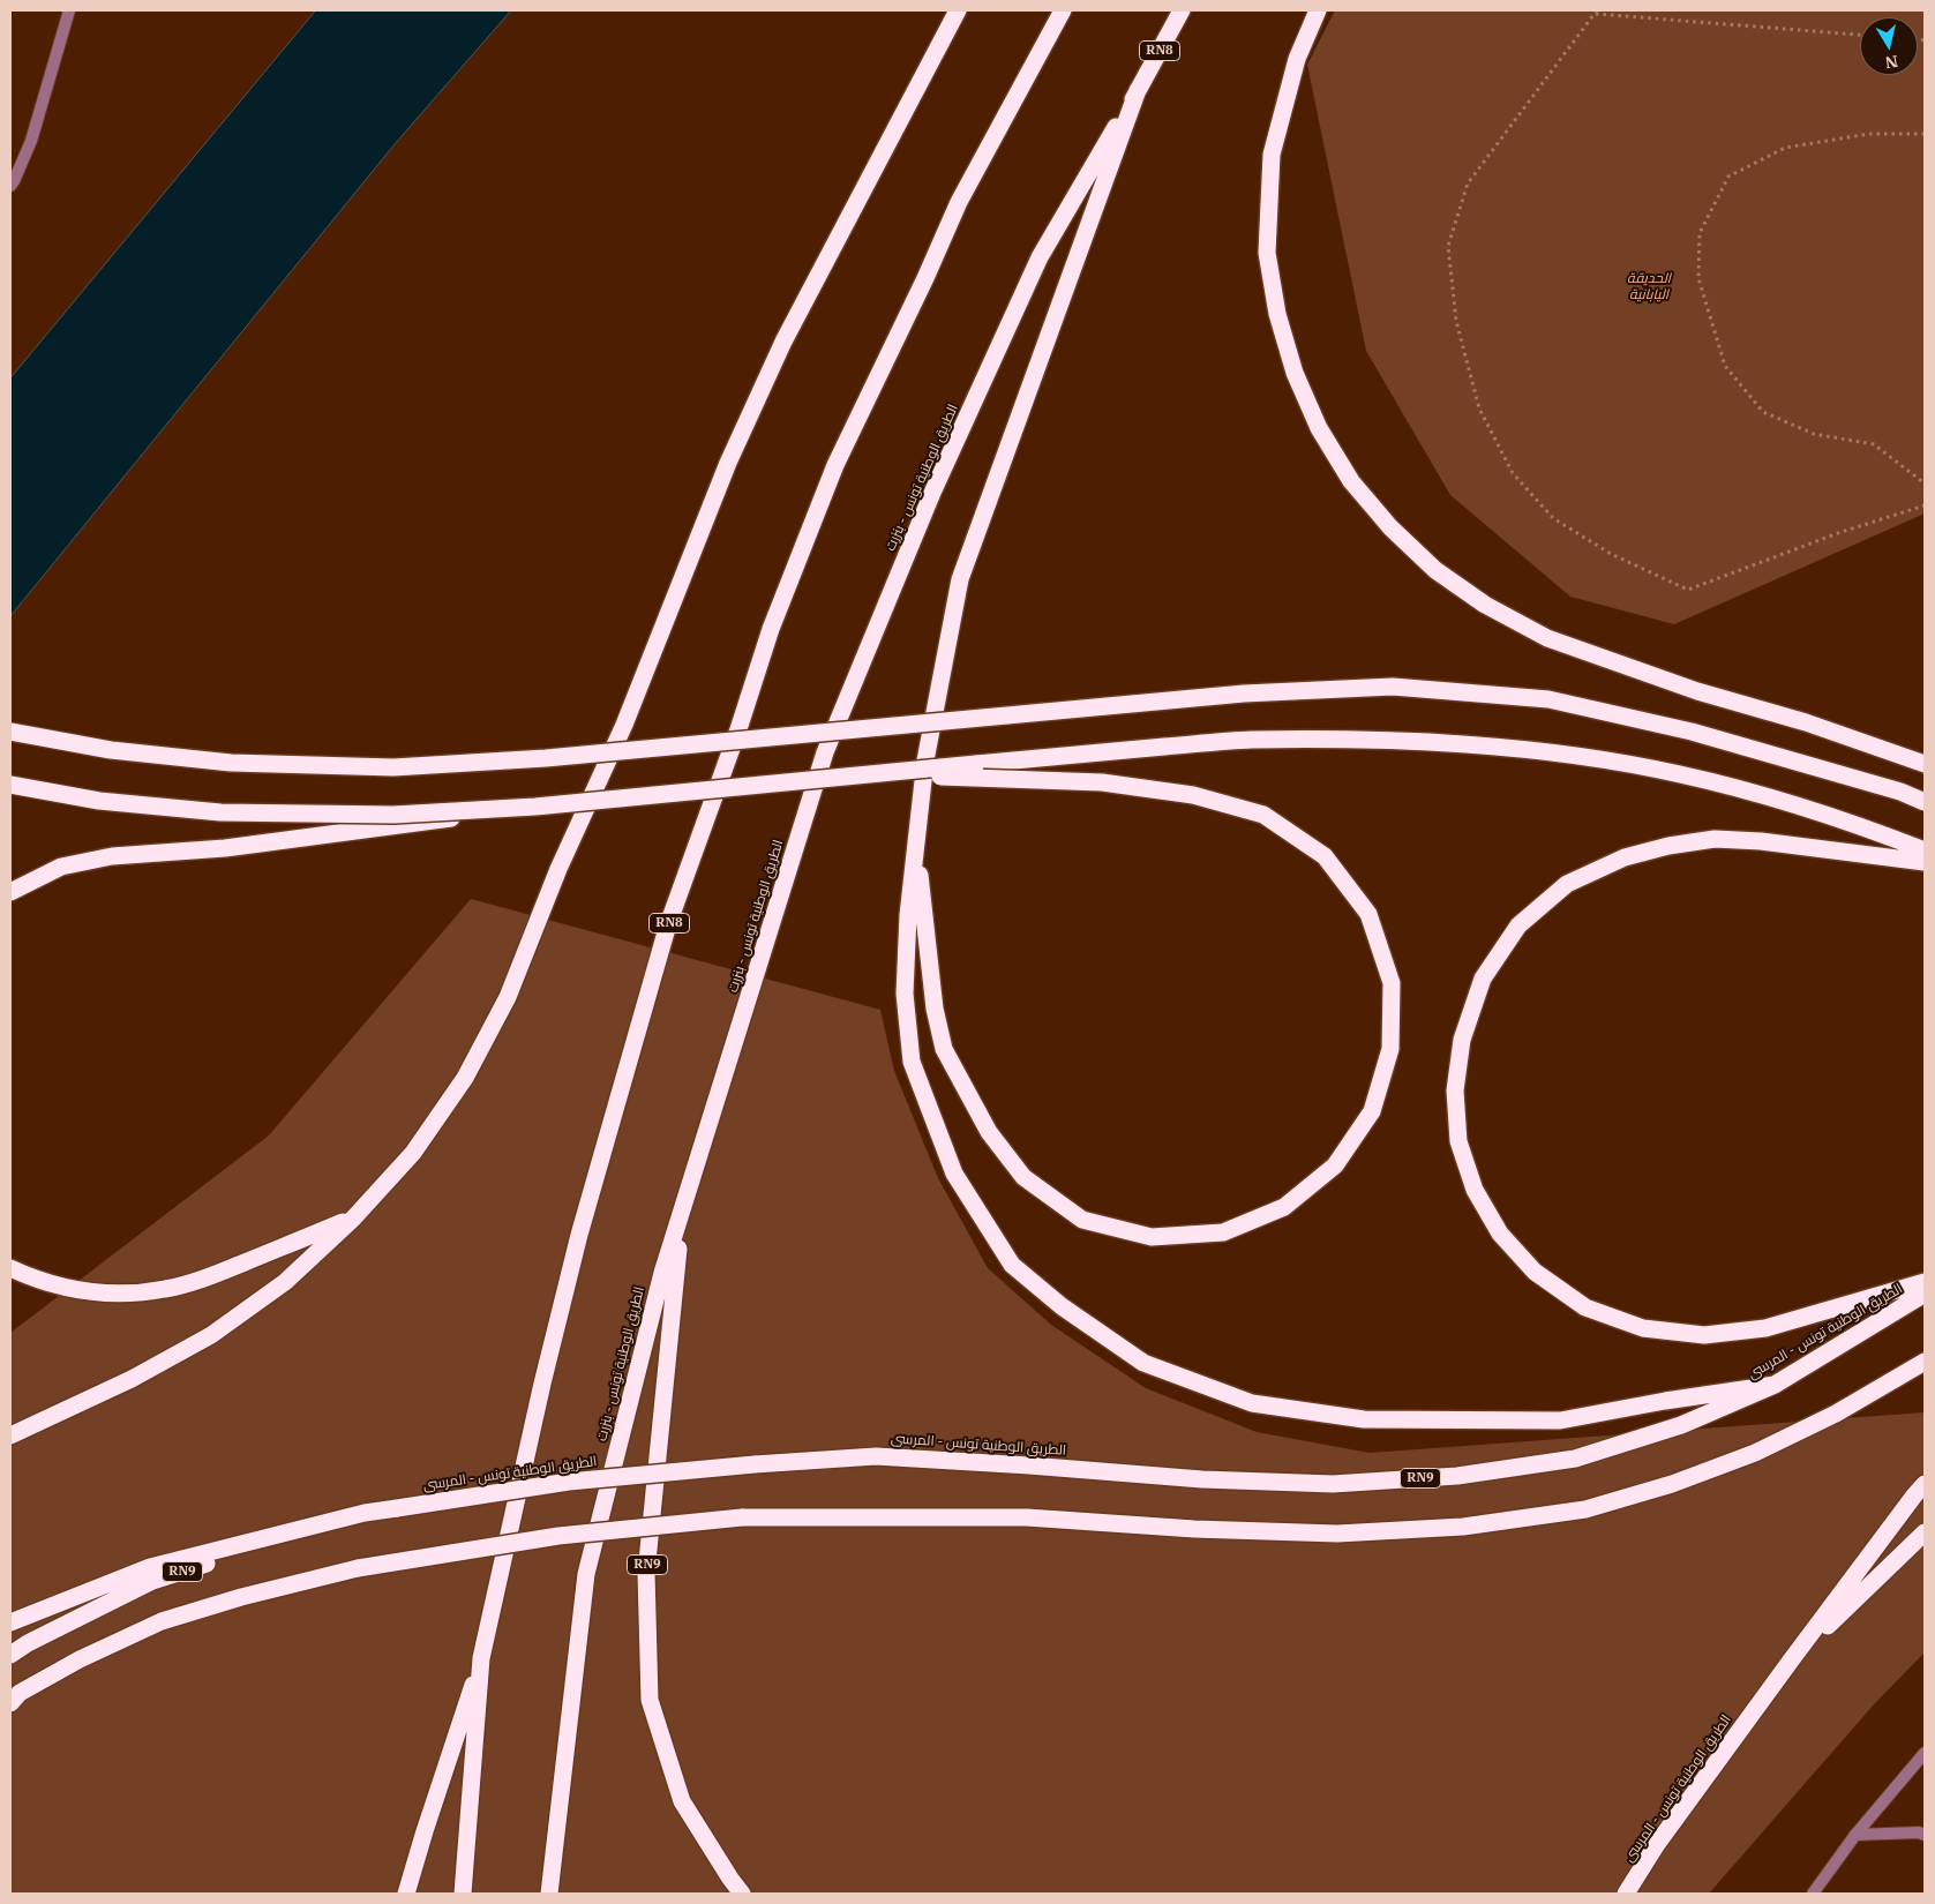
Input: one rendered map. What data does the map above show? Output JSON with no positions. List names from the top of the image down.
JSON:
{
  "streets": {
    "highway": [
      "RN8",
      "الطريق الوطنية تونس - بنزرت",
      "الطريق الوطنية تونس - المرسى",
      "RN9"
    ]
  },
  "crossings": [
    ["الطريق الوطنية تونس - بنزرت", "RN9"],
    ["الطريق الوطنية تونس - المرسى", "RN9"]
  ],
  "parks": ["الحديقة اليابانية"],
  "north": "bottom"
}
